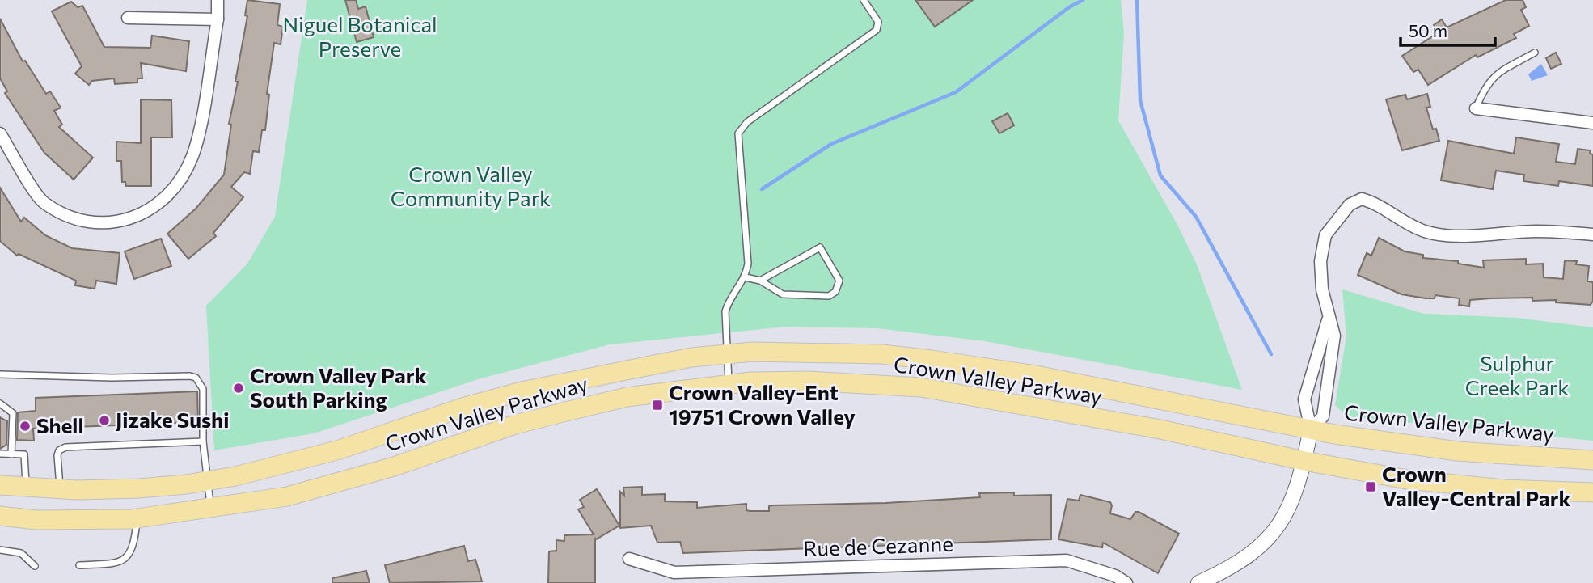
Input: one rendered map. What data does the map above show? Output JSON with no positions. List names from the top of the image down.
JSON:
{
  "streets": {
    "main road": ["Crown Valley Parkway"],
    "street": ["Rue de Cezanne"]
  },
  "parks": ["Niguel Botanical Preserve", "Crown Valley Community Park", "Sulphur Creek Park"],
  "places": {
    "other": ["Crown Valley Park South Parking", "Jizake Sushi", "Shell"],
    "transit": ["Crown Valley-Ent 19751 Crown Valley", "Crown Valley-Central Park"]
  },
  "scale_bar": "50 m"
}
